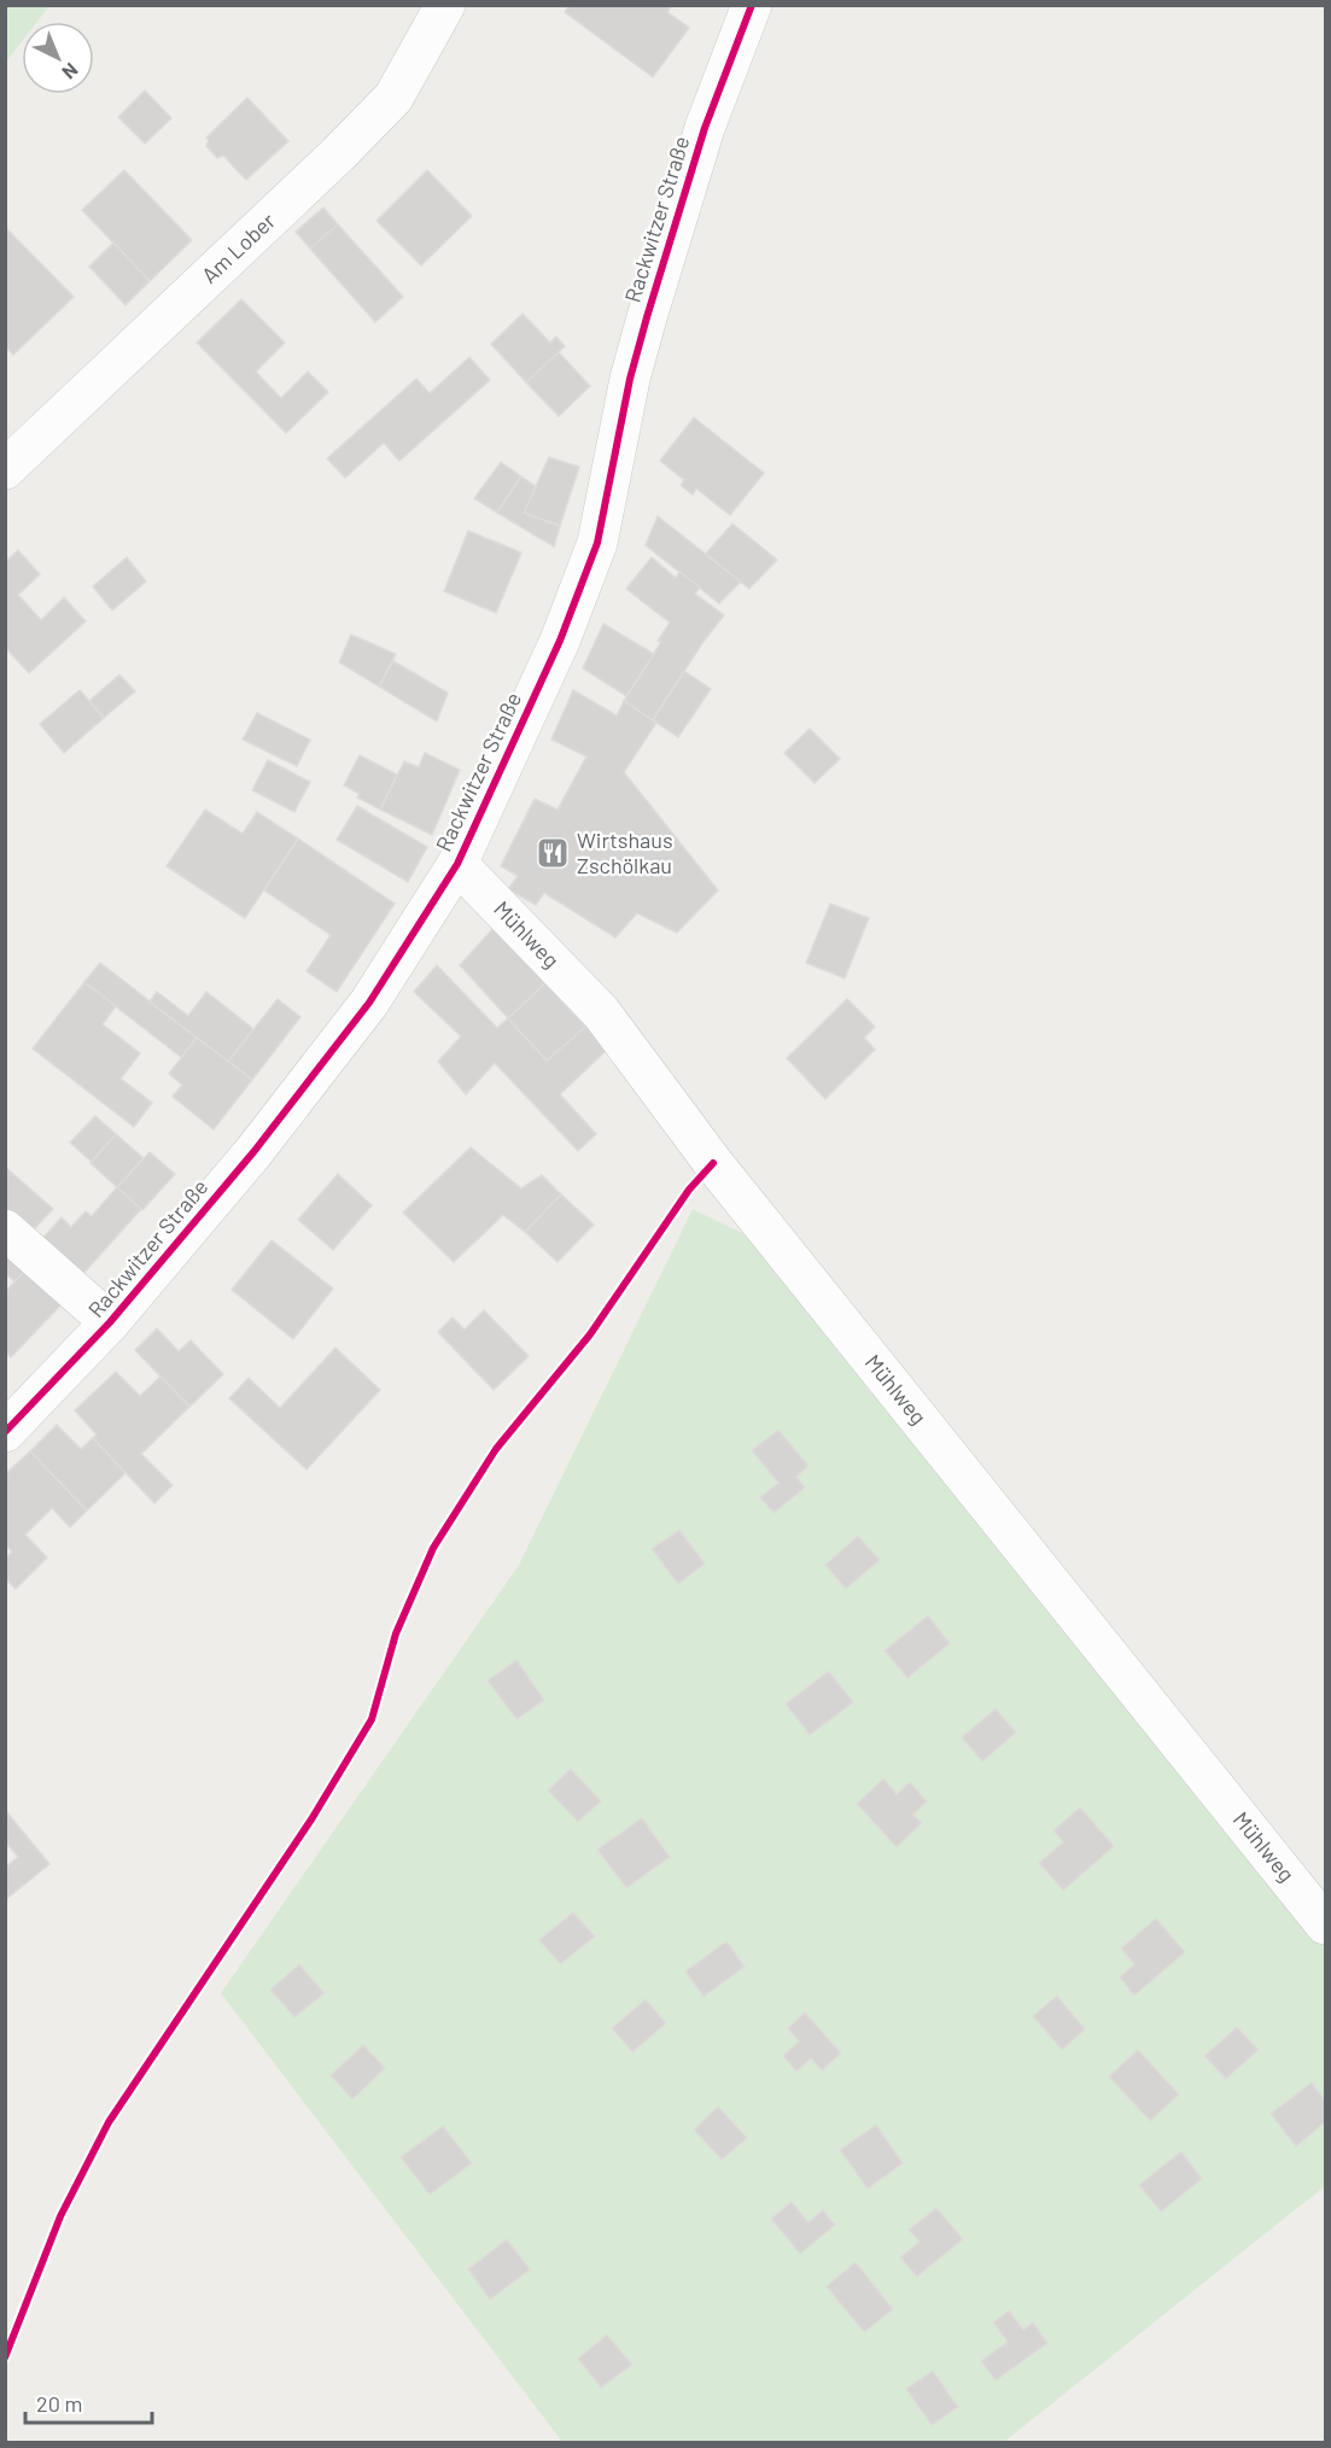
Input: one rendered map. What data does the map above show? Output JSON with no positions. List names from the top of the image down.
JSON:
{
  "streets": {
    "street": ["Rackwitzer Straße", "Am Lober", "Mühlweg"]
  },
  "crossings": [
    ["Rackwitzer Straße", "Mühlweg"]
  ],
  "places": {
    "restaurant": ["Wirtshaus Zschölkau"]
  },
  "scale_bar": "20 m",
  "north": "bottom right"
}
